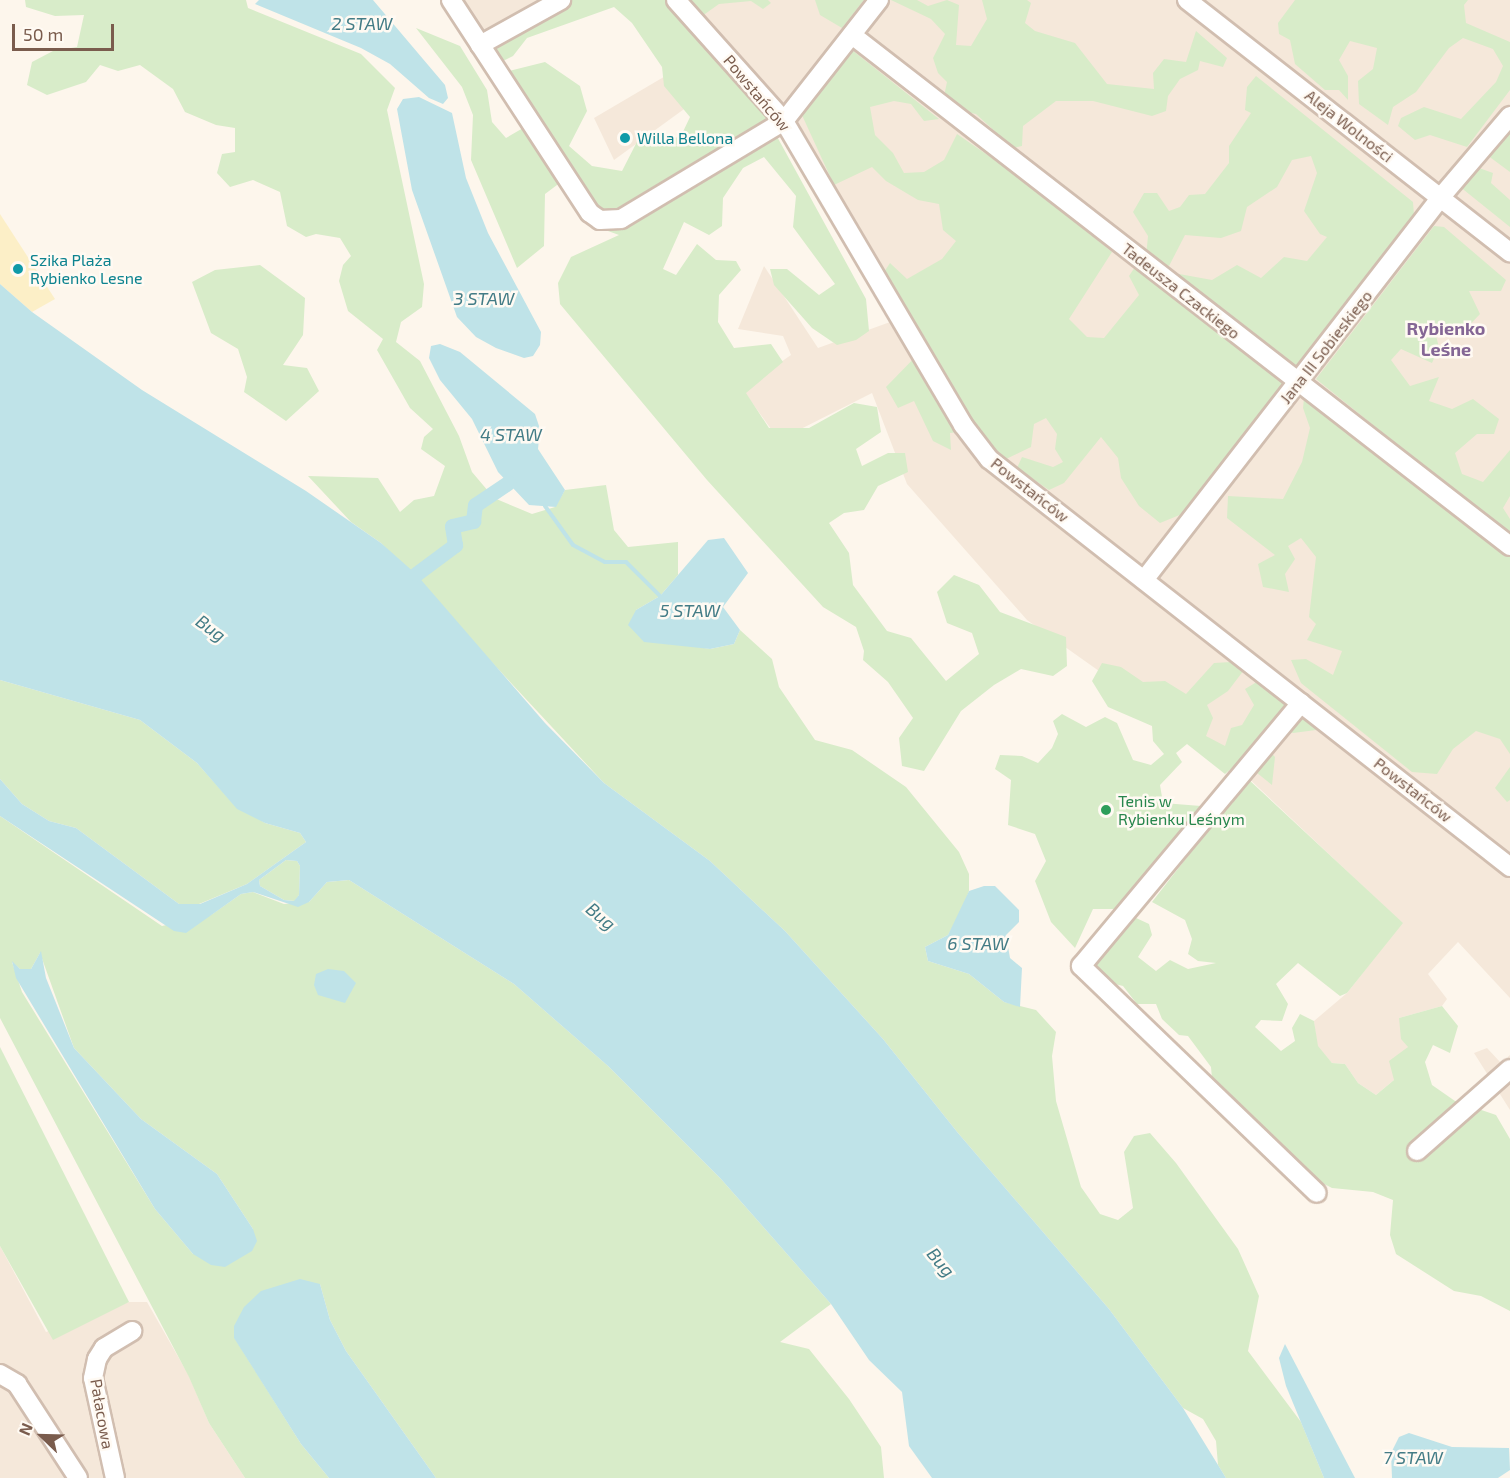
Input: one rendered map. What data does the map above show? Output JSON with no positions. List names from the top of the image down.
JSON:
{
  "streets": {
    "street": [
      "Powstańców",
      "Aleja Wolności",
      "Tadeusza Czackiego",
      "Jana III Sobieskiego",
      "Pałacowa"
    ]
  },
  "crossings": [
    ["Powstańców", "Jana III Sobieskiego"],
    ["Aleja Wolności", "Jana III Sobieskiego"],
    ["Tadeusza Czackiego", "Jana III Sobieskiego"]
  ],
  "districts": ["Rybienko Leśne"],
  "water": [
    "2 STAW",
    "3 STAW",
    "4 STAW",
    "5 STAW",
    "Bug",
    "6 STAW",
    "7 STAW"
  ],
  "places": ["Willa Bellona", "Szika Plaża Rybienko Lesne", "Tenis w Rybienku Leśnym"],
  "scale_bar": "50 m",
  "north": "top left"
}
